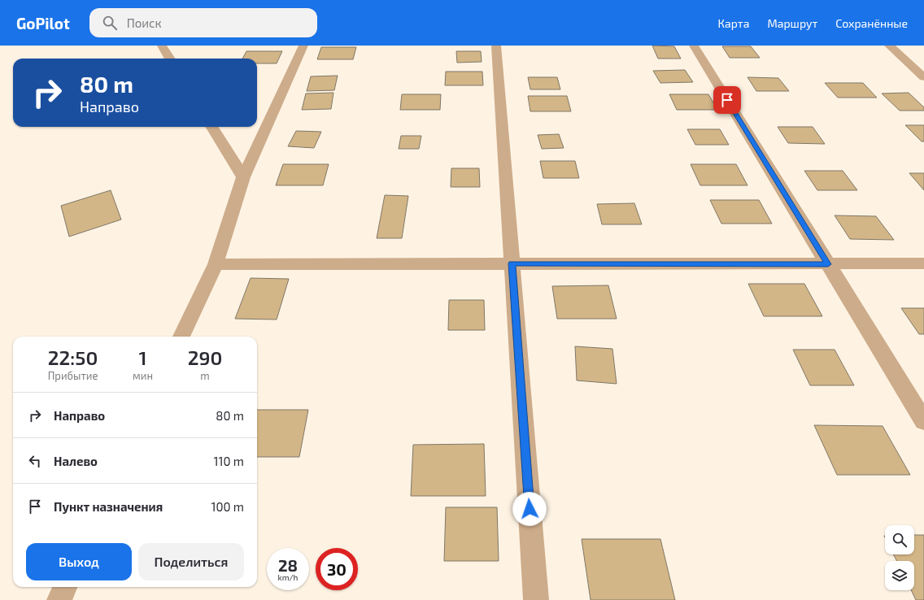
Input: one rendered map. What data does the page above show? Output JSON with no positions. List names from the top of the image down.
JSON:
{
  "page": {
    "header": "GoPilot",
    "search": "Поиск",
    "nav": ["Карта", "Маршрут", "Сохранённые"],
    "turn": ["80 m", "Направо"],
    "eta": [
      "22:50",
      "Прибытие",
      "1",
      "мин",
      "290",
      "m"
    ],
    "list": [
      {
        "name": "Направо",
        "value": "80 m"
      },
      {
        "name": "Налево",
        "value": "110 m"
      },
      {
        "name": "Пункт назначения",
        "value": "100 m"
      }
    ],
    "buttons": ["Выход", "Поделиться"],
    "speed": "28 km/h",
    "limit": "30"
  }
}
